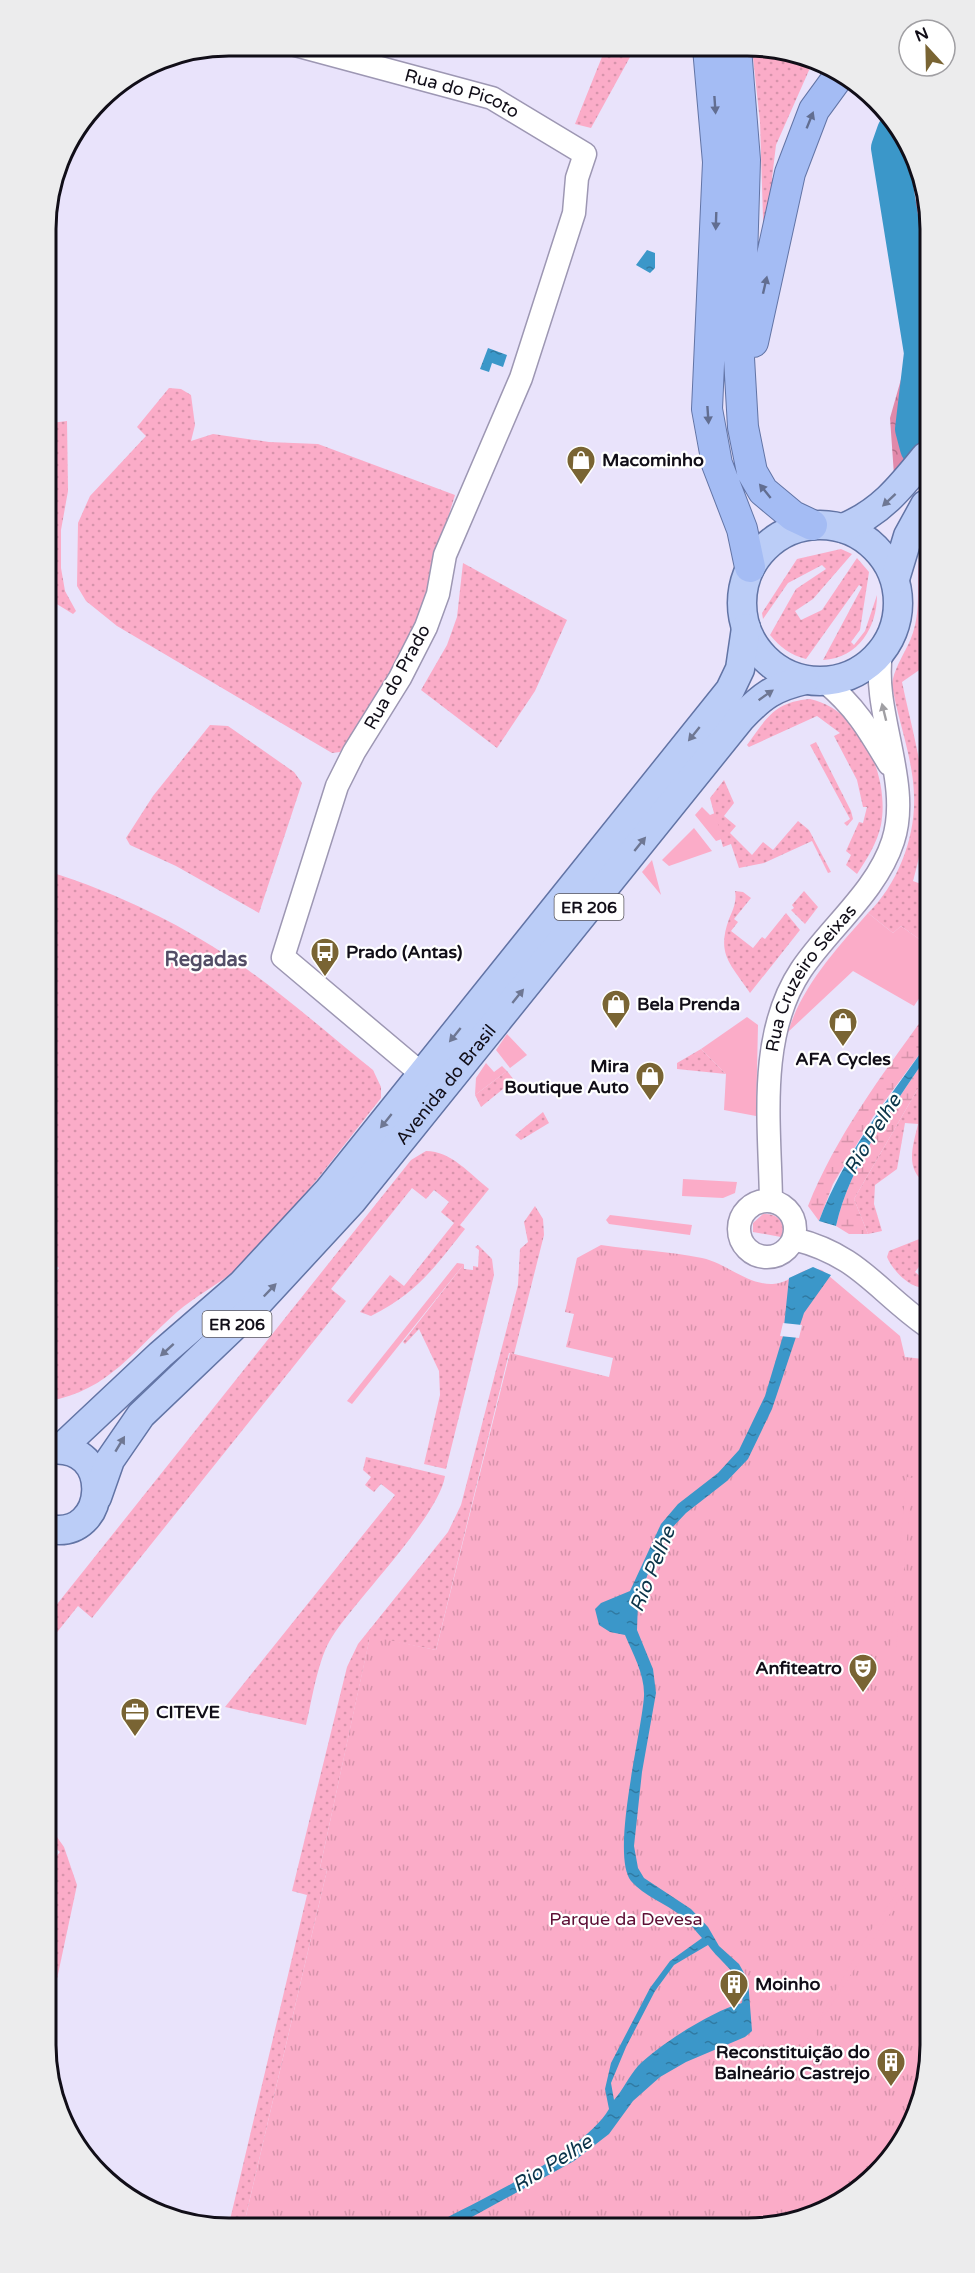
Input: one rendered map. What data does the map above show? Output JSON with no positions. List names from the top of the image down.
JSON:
{
  "streets": {
    "main road": ["ER 206", "Avenida do Brasil"],
    "street": ["Rua do Picoto", "Rua do Prado", "Rua Cruzeiro Seixas"]
  },
  "crossings": [
    ["Rua do Picoto", "Rua do Prado"],
    ["Rua do Prado", "Avenida do Brasil"],
    ["ER 206", "Avenida do Brasil"],
    ["Rua Cruzeiro Seixas", "Avenida do Brasil"]
  ],
  "districts": ["Regadas"],
  "water": ["Rio Pelhe"],
  "parks": ["Parque da Devesa"],
  "places": {
    "shop": [
      "Macominho",
      "Bela Prenda",
      "AFA Cycles",
      "Mira Boutique Auto"
    ],
    "bus stop": ["Prado (Antas)"],
    "theatre": ["Anfiteatro"],
    "office": ["CITEVE"],
    "building": ["Moinho", "Reconstituição do Balneário Castrejo"]
  },
  "north": "top"
}
